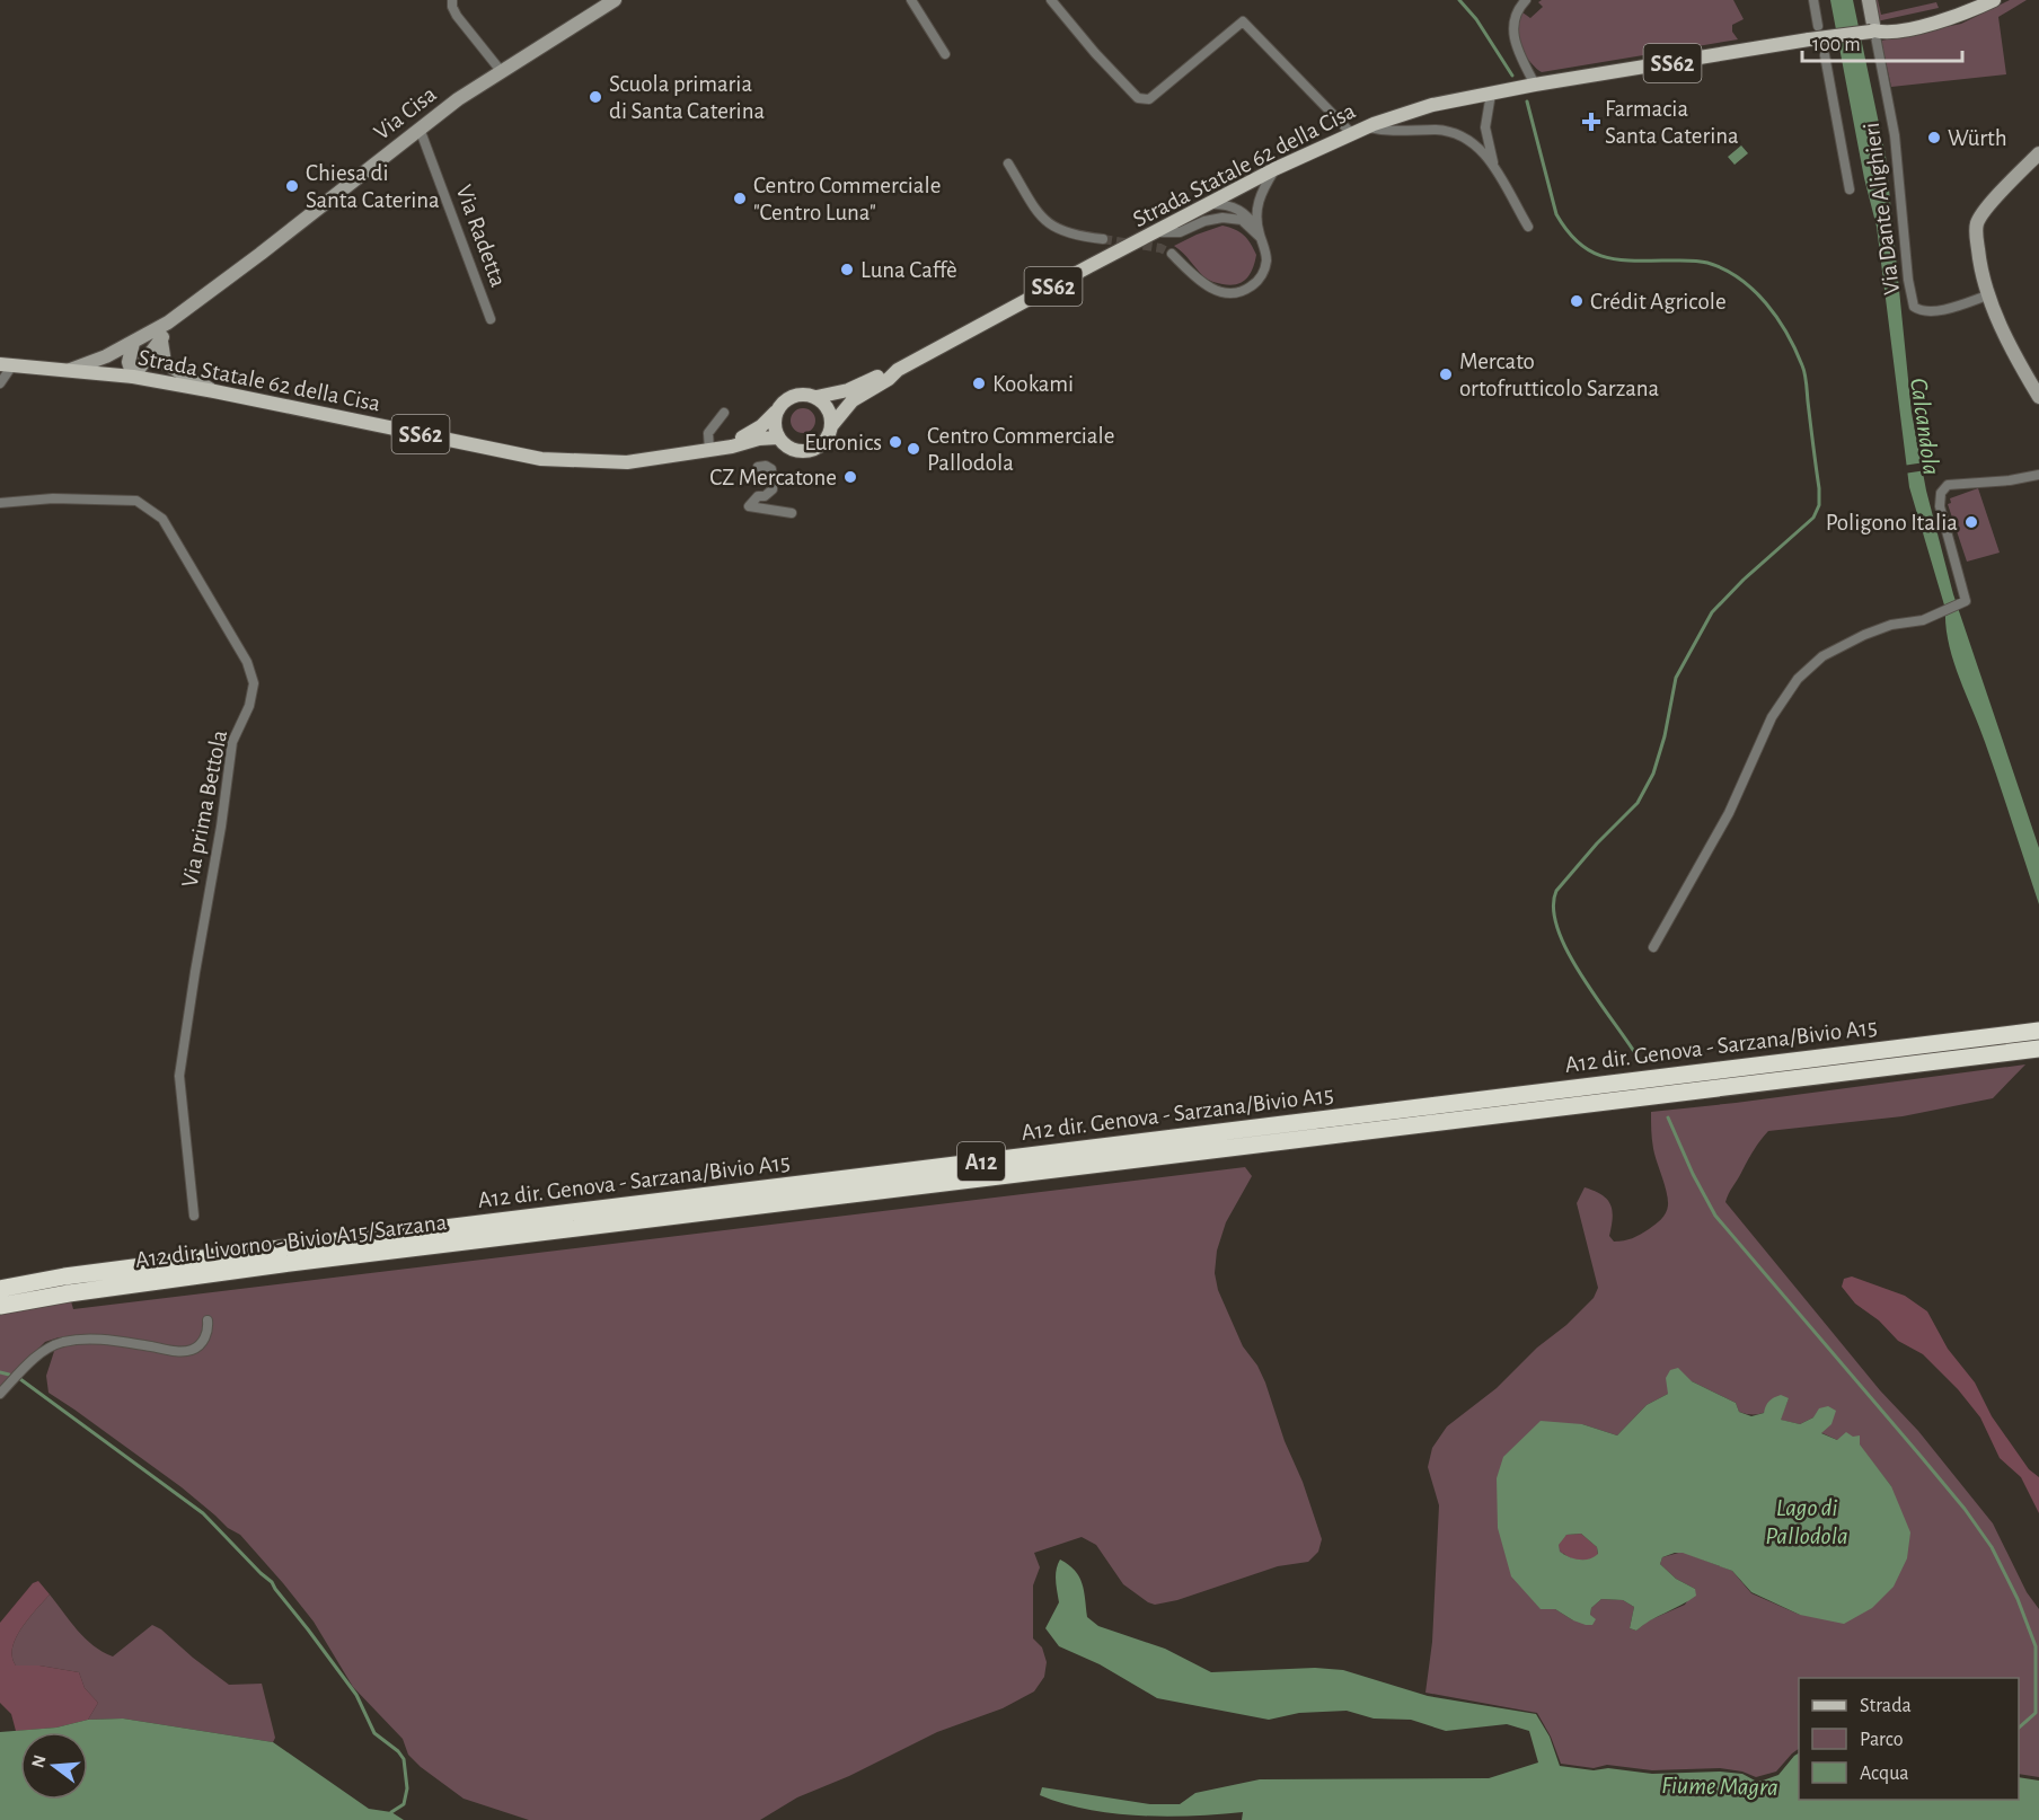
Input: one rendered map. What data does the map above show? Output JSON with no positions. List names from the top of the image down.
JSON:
{
  "streets": {
    "highway": ["A12 dir. Genova - Sarzana/Bivio A15", "A12", "A12 dir. Livorno - Bivio A15/Sarzana"],
    "main road": ["SS62", "Strada Statale 62 della Cisa"],
    "street": [
      "Via Cisa",
      "Via Dante Alighieri",
      "Via Radetta",
      "Via prima Bettola"
    ]
  },
  "crossings": [
    ["Via Cisa", "Strada Statale 62 della Cisa"],
    ["Via Cisa", "Via Radetta"],
    ["Strada Statale 62 della Cisa", "Via Dante Alighieri"]
  ],
  "water": ["Calcandola", "Lago di Pallodola", "Fiume Magra"],
  "places": {
    "other": [
      "Scuola primaria di Santa Caterina",
      "Würth",
      "Chiesa di Santa Caterina",
      "Centro Commerciale \"Centro Luna\"",
      "Luna Caffè",
      "Crédit Agricole",
      "Mercato ortofrutticolo Sarzana",
      "Kookami",
      "Euronics",
      "Centro Commerciale Pallodola",
      "CZ Mercatone",
      "Poligono Italia"
    ],
    "health": ["Farmacia Santa Caterina"]
  },
  "legend": ["Strada", "Parco", "Acqua"],
  "scale_bar": "100 m",
  "north": "left"
}
